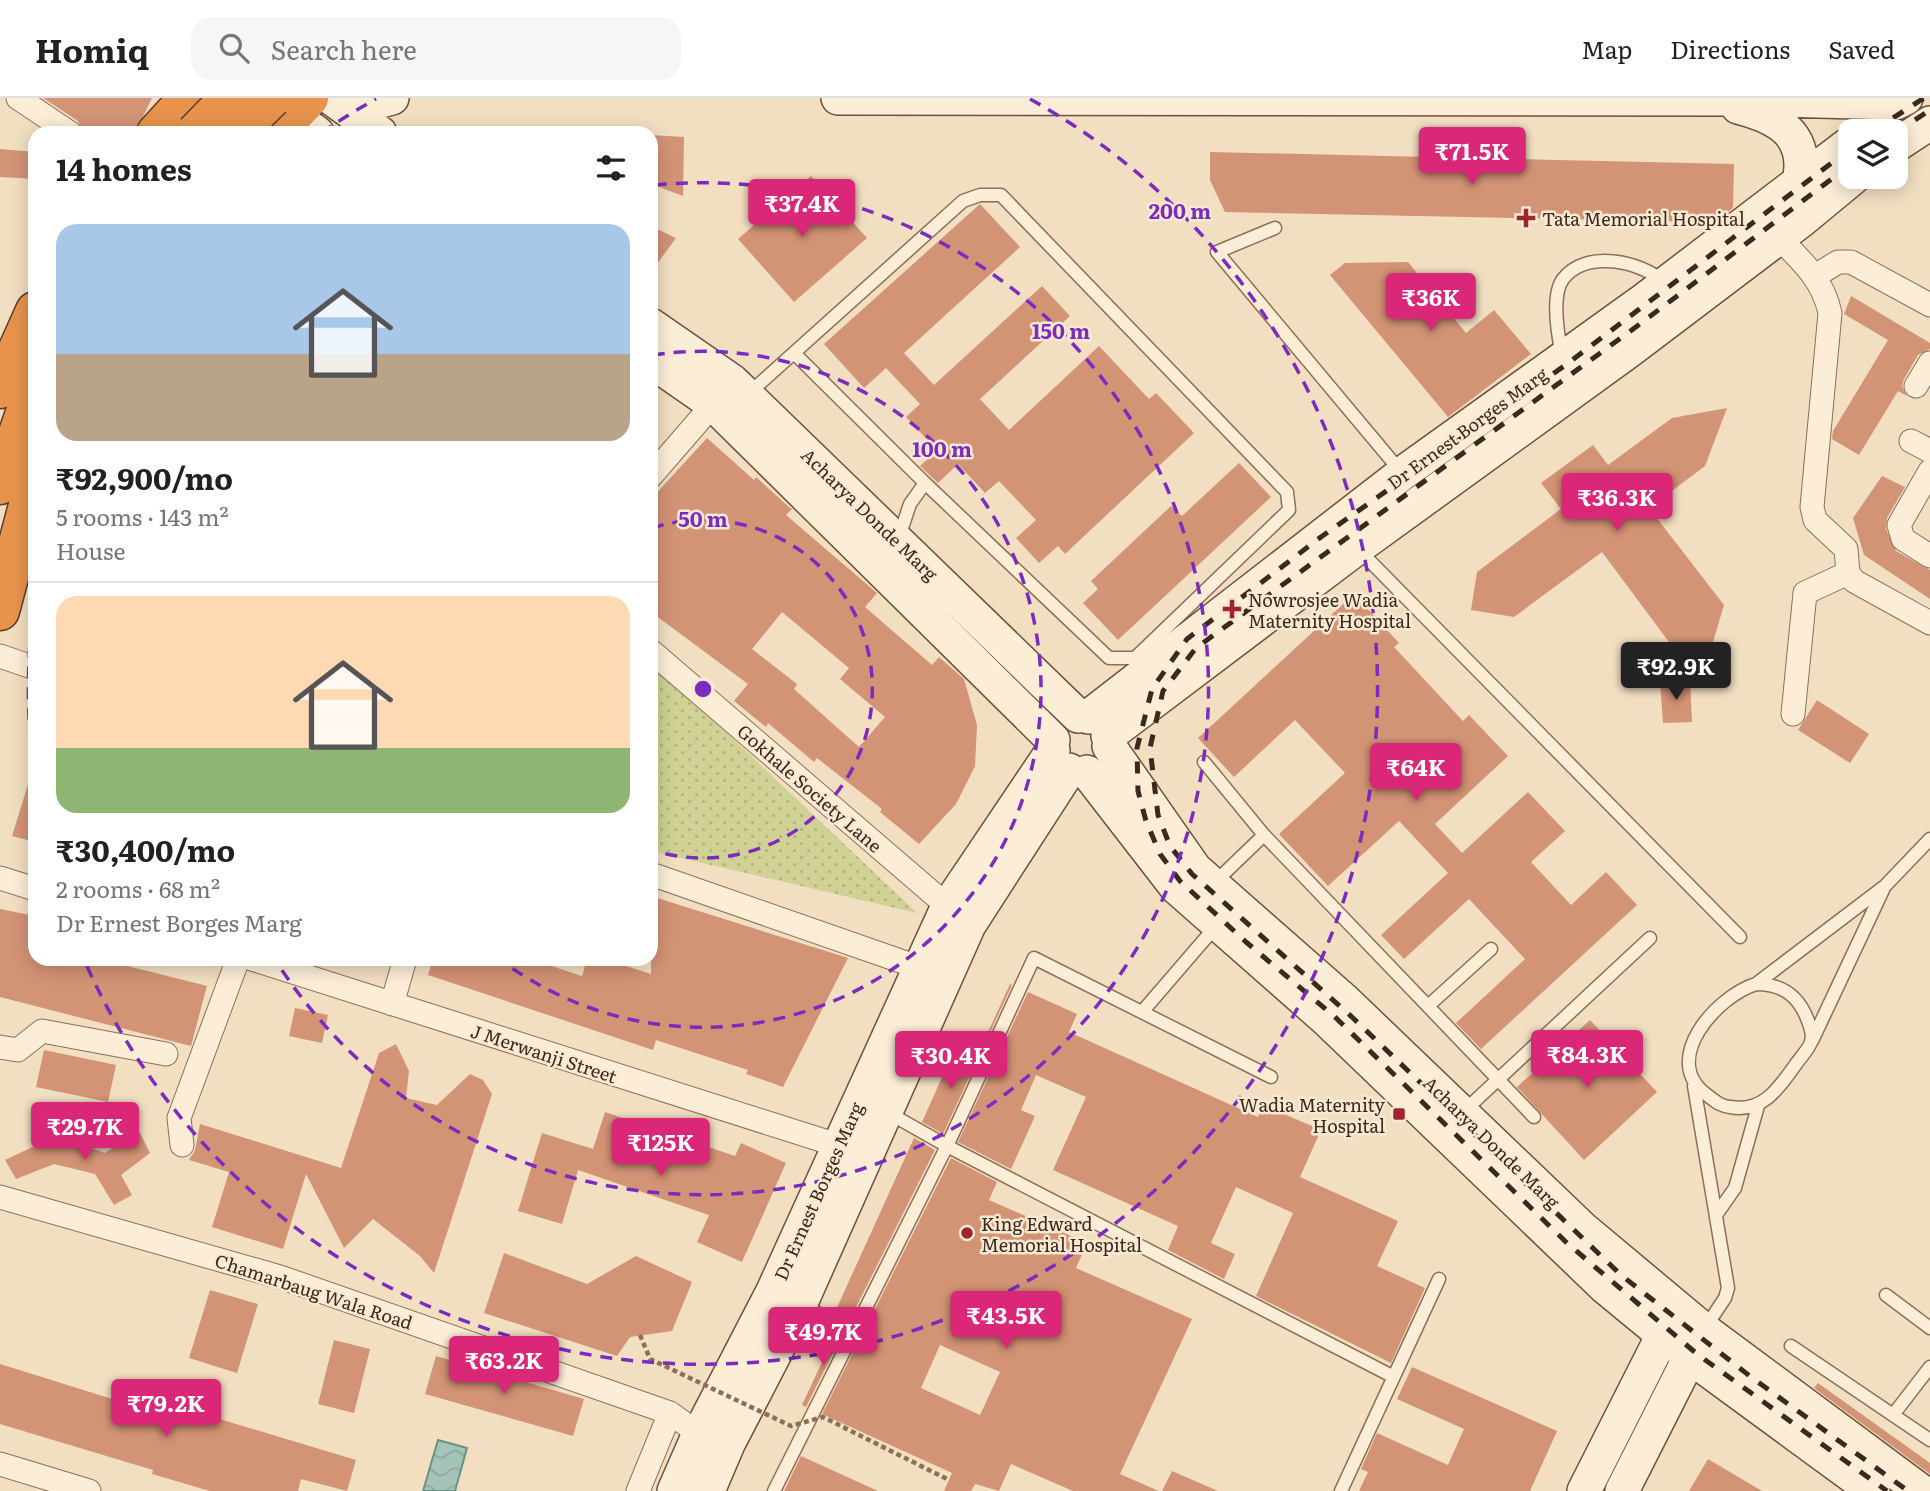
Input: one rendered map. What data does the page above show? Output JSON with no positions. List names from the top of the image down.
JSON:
{
  "streets": {
    "main road": ["Dr Ernest Borges Marg", "Acharya Donde Marg"],
    "street": ["Gokhale Society Lane", "J Merwanji Street", "Chamarbaug Wala Road"]
  },
  "crossings": [
    ["Dr Ernest Borges Marg", "Acharya Donde Marg"],
    ["Dr Ernest Borges Marg", "Gokhale Society Lane"],
    ["Dr Ernest Borges Marg", "J Merwanji Street"],
    ["Dr Ernest Borges Marg", "Chamarbaug Wala Road"]
  ],
  "places": {
    "health": ["Tata Memorial Hospital", "Nowrosjee Wadia Maternity Hospital"],
    "transit": ["Wadia Maternity Hospital"],
    "other": ["King Edward Memorial Hospital"]
  },
  "page": {
    "header": "Homiq",
    "search": "Search here",
    "nav": ["Map", "Directions", "Saved"],
    "heading": "14 homes",
    "price": [
      "₹71.5K",
      "₹37.4K",
      "₹36K",
      "₹36.3K",
      "₹92.9K",
      "₹64K",
      "₹84.3K",
      "₹30.4K",
      "₹29.7K",
      "₹125K",
      "₹43.5K",
      "₹49.7K",
      "₹63.2K",
      "₹79.2K"
    ],
    "list": [
      {
        "name": "₹92,900/mo",
        "note": "5 rooms · 143 m² · House"
      },
      {
        "name": "₹30,400/mo",
        "note": "2 rooms · 68 m² · Dr Ernest Borges Marg"
      }
    ]
  },
  "rings": [
    "200 m",
    "150 m",
    "100 m",
    "50 m"
  ]
}
